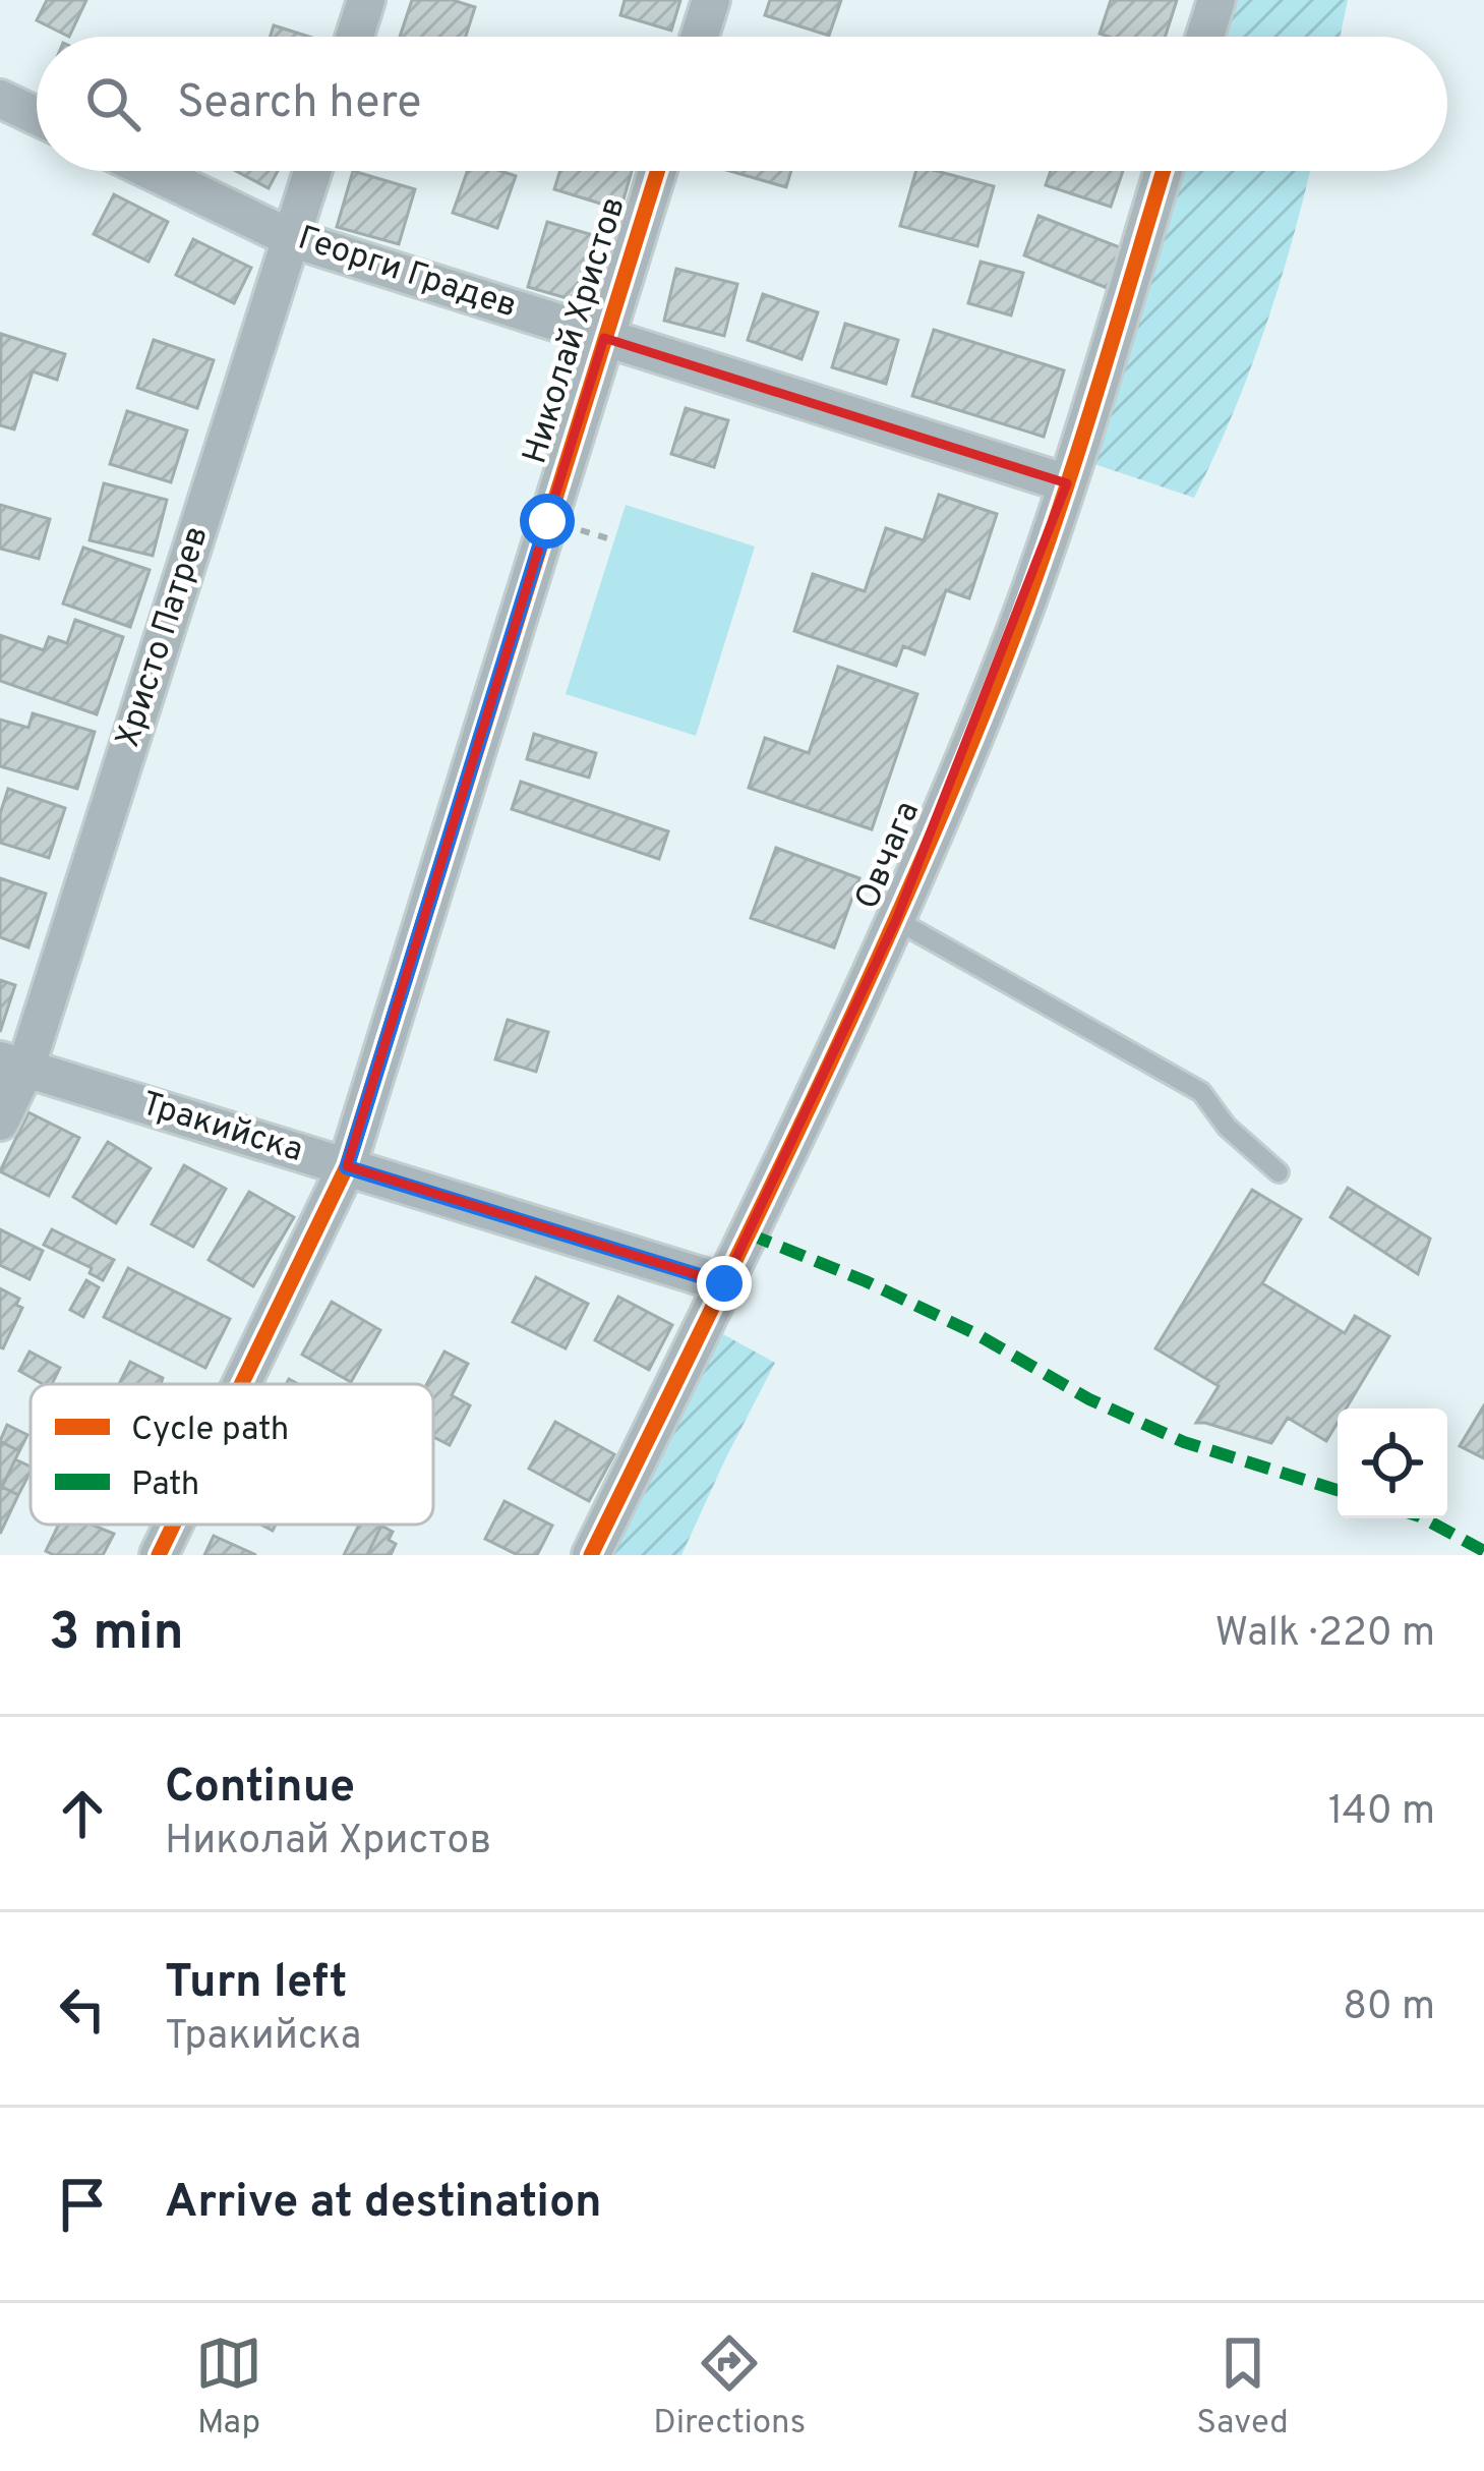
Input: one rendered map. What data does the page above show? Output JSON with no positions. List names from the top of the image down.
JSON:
{
  "streets": {
    "street": [
      "Георги Градев",
      "Николай Христов",
      "Христо Патрев",
      "Овчага",
      "Тракийска"
    ]
  },
  "crossings": [
    ["Георги Градев", "Николай Христов"],
    ["Георги Градев", "Христо Патрев"],
    ["Георги Градев", "Овчага"],
    ["Николай Христов", "Тракийска"],
    ["Христо Патрев", "Тракийска"],
    ["Овчага", "Тракийска"]
  ],
  "legend": ["Cycle path", "Path"],
  "page": {
    "search": "Search here",
    "heading": ["3 min", "Walk · 220 m"],
    "list": [
      ["Continue", "Николай Христов", "140 m"],
      ["Turn left", "Тракийска", "80 m"],
      "Arrive at destination"
    ],
    "nav": ["Map", "Directions", "Saved"]
  }
}
